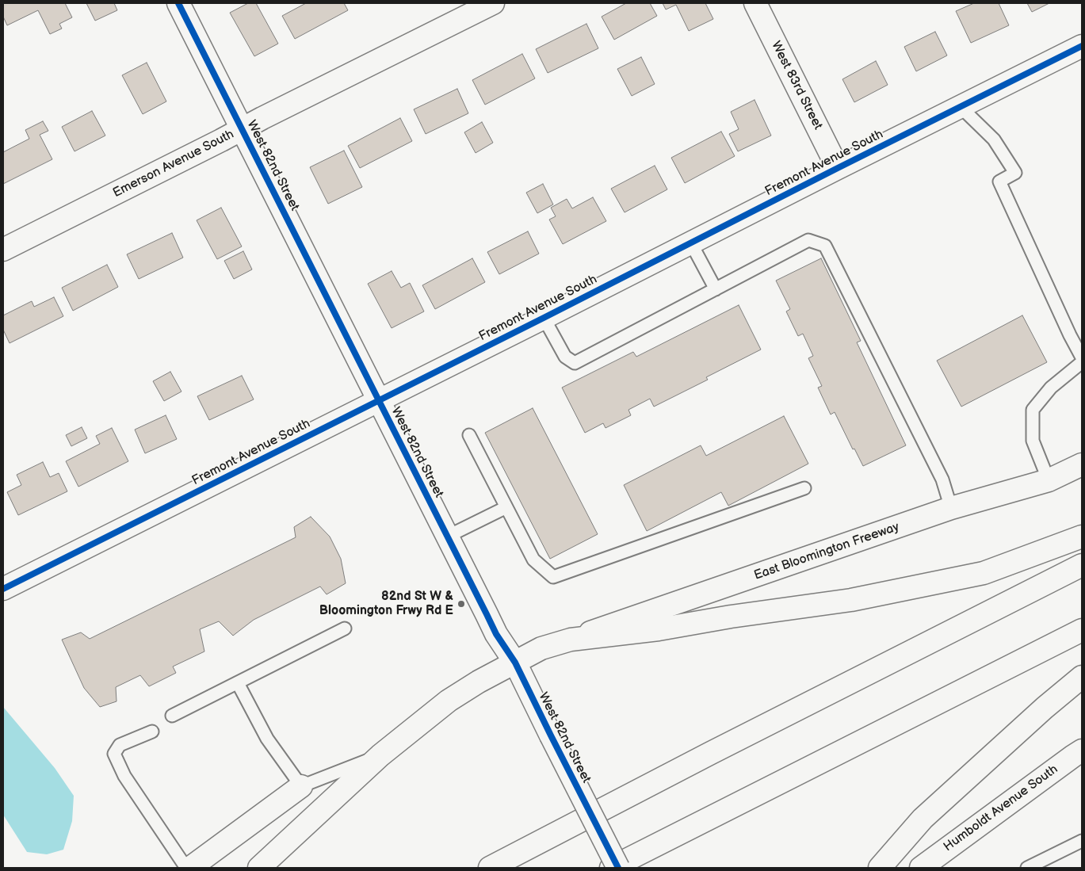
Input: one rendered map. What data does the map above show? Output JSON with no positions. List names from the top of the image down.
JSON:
{
  "streets": {
    "main road": [
      "West 83rd Street",
      "Fremont Avenue South",
      "Emerson Avenue South",
      "West 82nd Street",
      "East Bloomington Freeway",
      "Humboldt Avenue South"
    ]
  },
  "crossings": [
    ["West 83rd Street", "Fremont Avenue South"],
    ["Fremont Avenue South", "West 82nd Street"],
    ["Emerson Avenue South", "West 82nd Street"]
  ],
  "places": ["82nd St W & Bloomington Frwy Rd E"]
}
